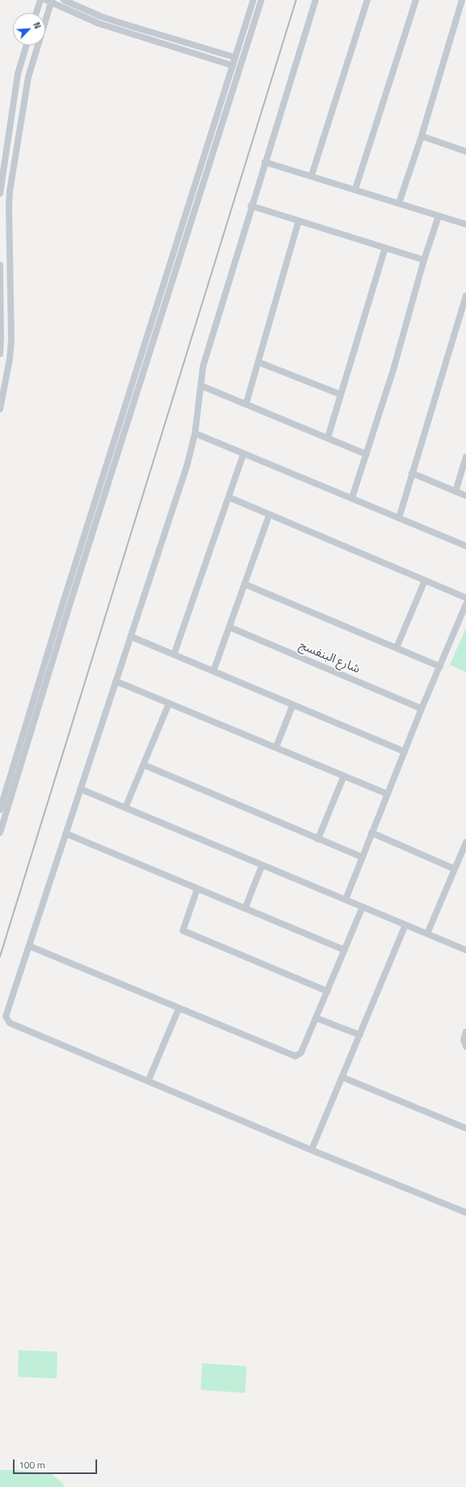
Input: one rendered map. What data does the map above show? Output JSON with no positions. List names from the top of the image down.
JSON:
{
  "streets": {
    "street": ["شارع البنفسج"]
  },
  "scale_bar": "100 m",
  "north": "top right"
}
